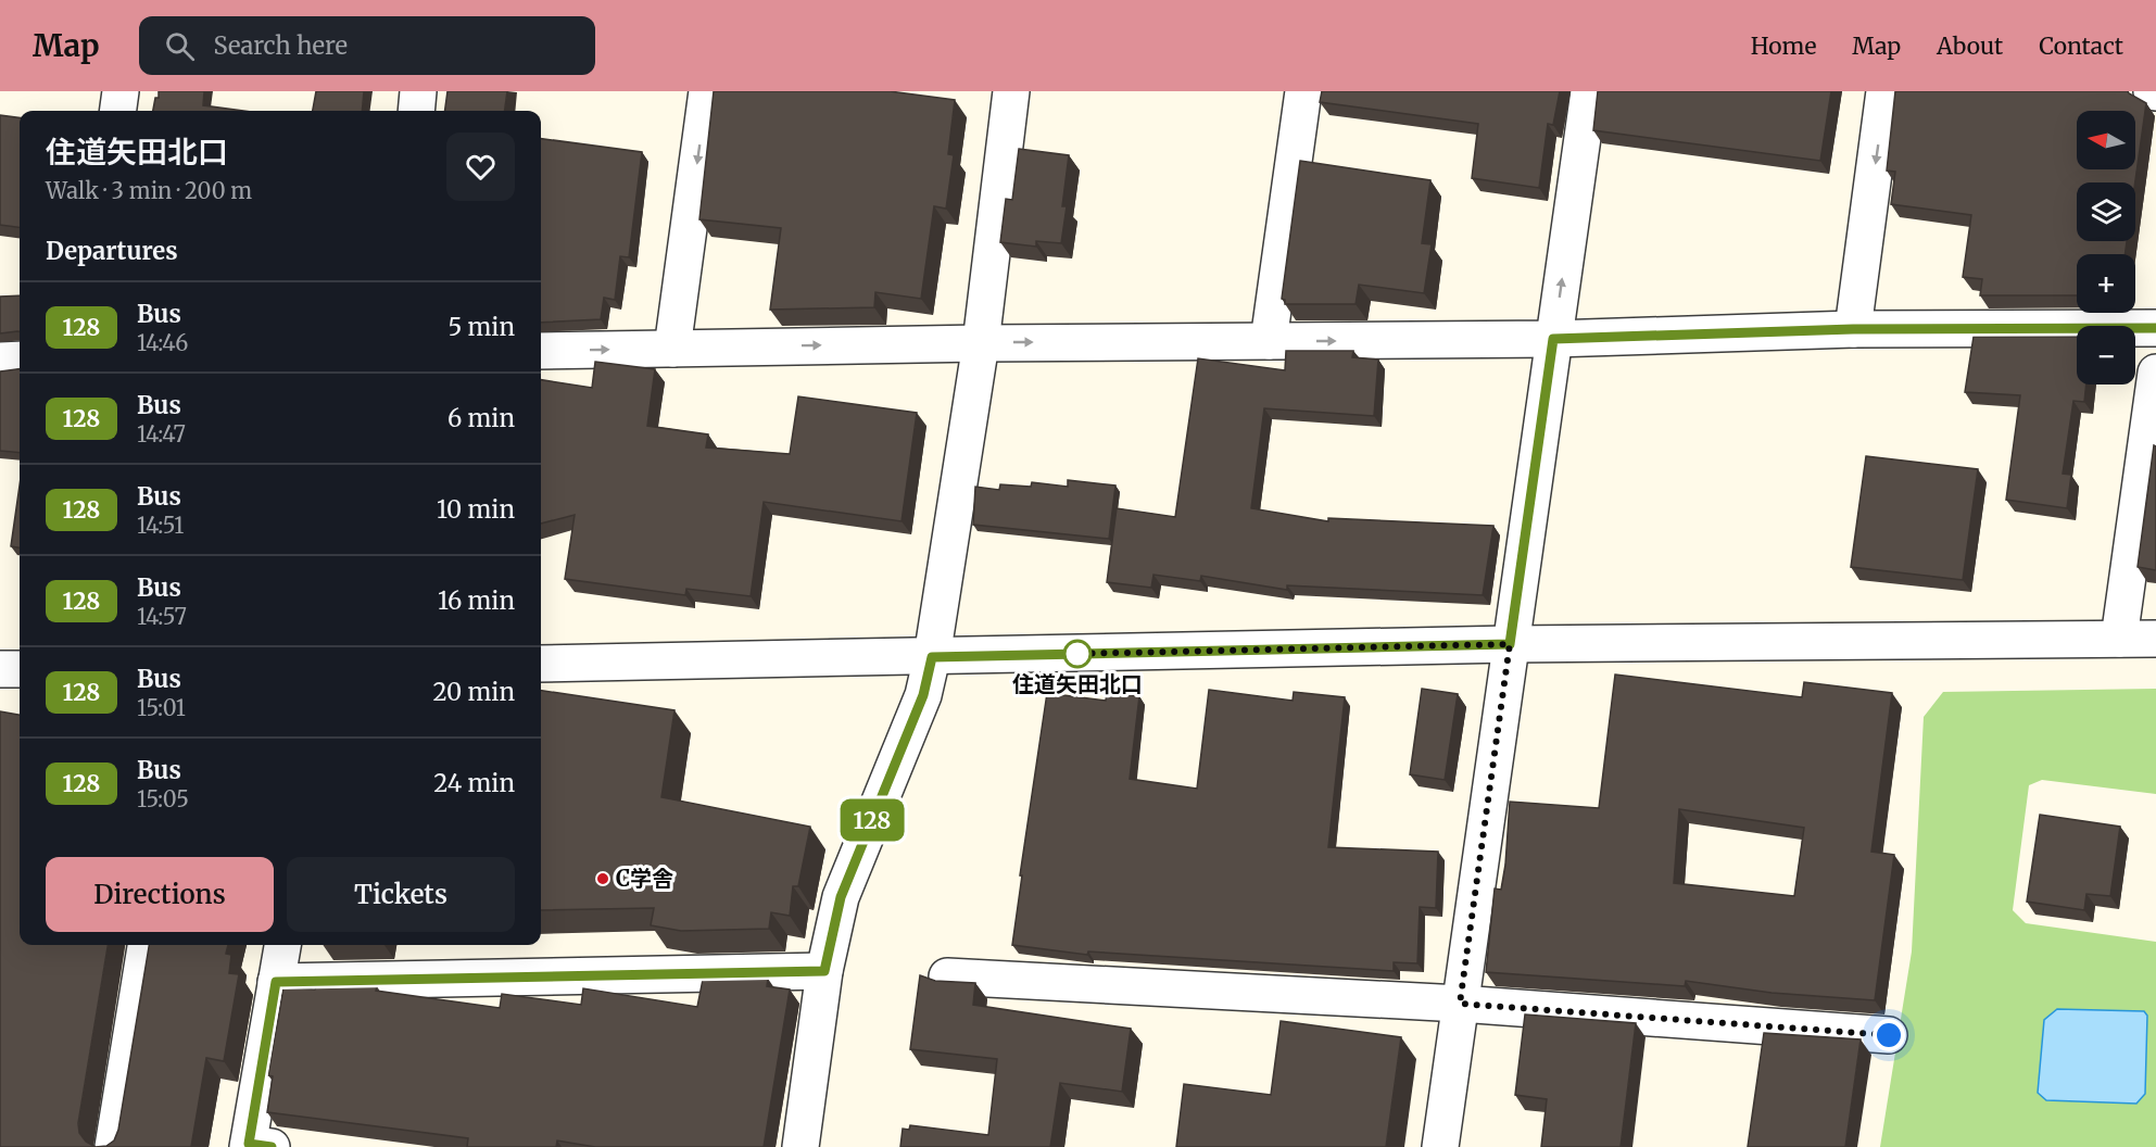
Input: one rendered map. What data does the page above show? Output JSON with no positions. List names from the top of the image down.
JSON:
{
  "places": ["住道矢田北口", "C学舎"],
  "lines": ["bus line 128"],
  "north": "left",
  "page": {
    "header": "Map",
    "search": "Search here",
    "nav": [
      "Home",
      "Map",
      "About",
      "Contact"
    ],
    "on_map": "128",
    "map_buttons": ["+", "−"],
    "heading": [
      ["住道矢田北口", "Walk · 3 min · 200 m"],
      "Departures"
    ],
    "list": [
      {
        "mark": "128",
        "name": "Bus",
        "note": "14:46",
        "value": "5 min"
      },
      {
        "mark": "128",
        "name": "Bus",
        "note": "14:47",
        "value": "6 min"
      },
      {
        "mark": "128",
        "name": "Bus",
        "note": "14:51",
        "value": "10 min"
      },
      {
        "mark": "128",
        "name": "Bus",
        "note": "14:57",
        "value": "16 min"
      },
      {
        "mark": "128",
        "name": "Bus",
        "note": "15:01",
        "value": "20 min"
      },
      {
        "mark": "128",
        "name": "Bus",
        "note": "15:05",
        "value": "24 min"
      }
    ],
    "buttons": ["Directions", "Tickets"]
  }
}
